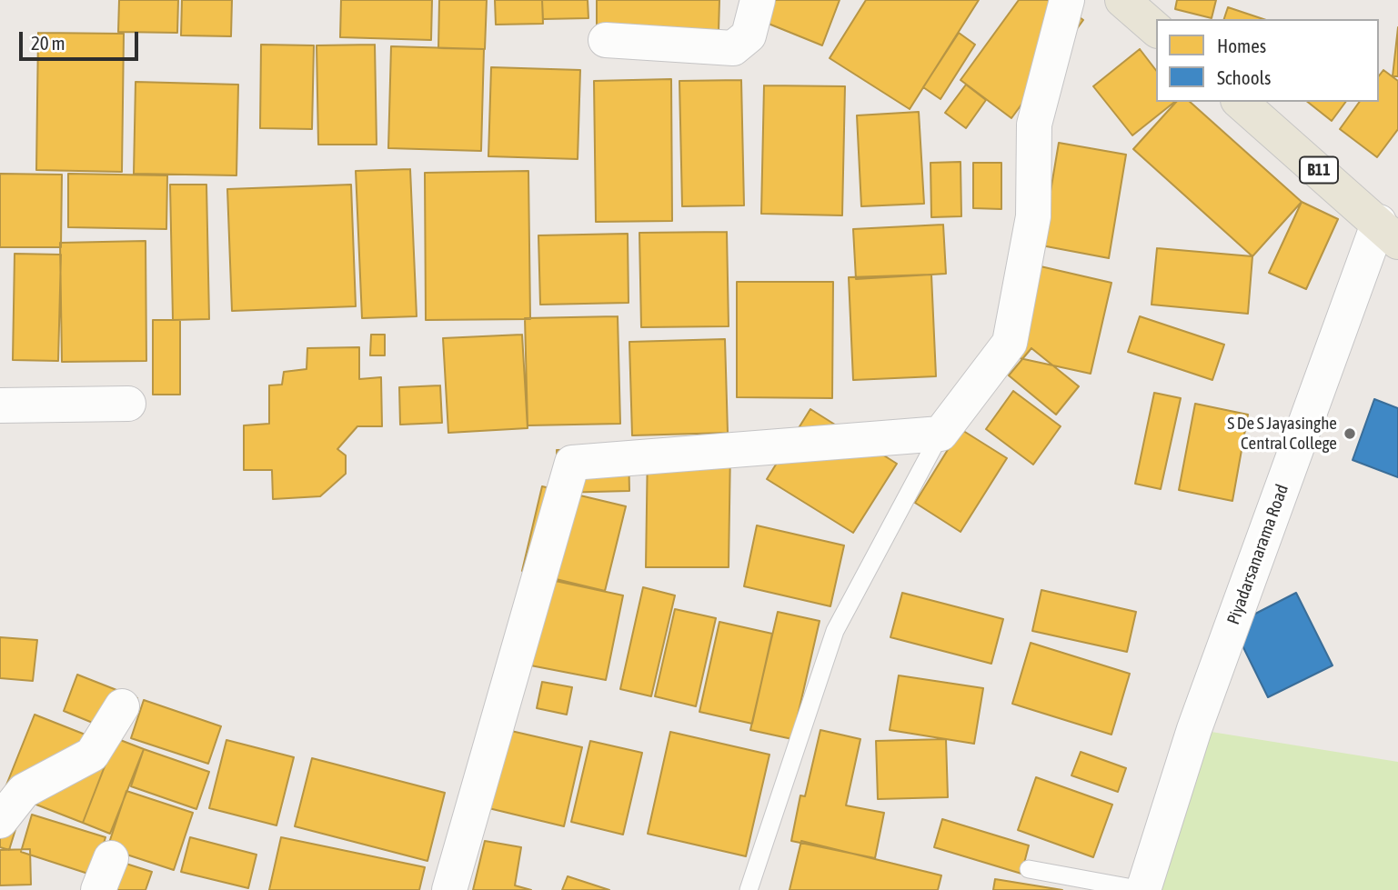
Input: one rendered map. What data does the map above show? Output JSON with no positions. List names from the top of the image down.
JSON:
{
  "streets": {
    "main road": ["B11"],
    "street": ["Piyadarsanarama Road"]
  },
  "crossings": [
    ["B11", "Piyadarsanarama Road"]
  ],
  "places": ["S De S Jayasinghe Central College"],
  "legend": ["Homes", "Schools"],
  "scale_bar": "20 m"
}
